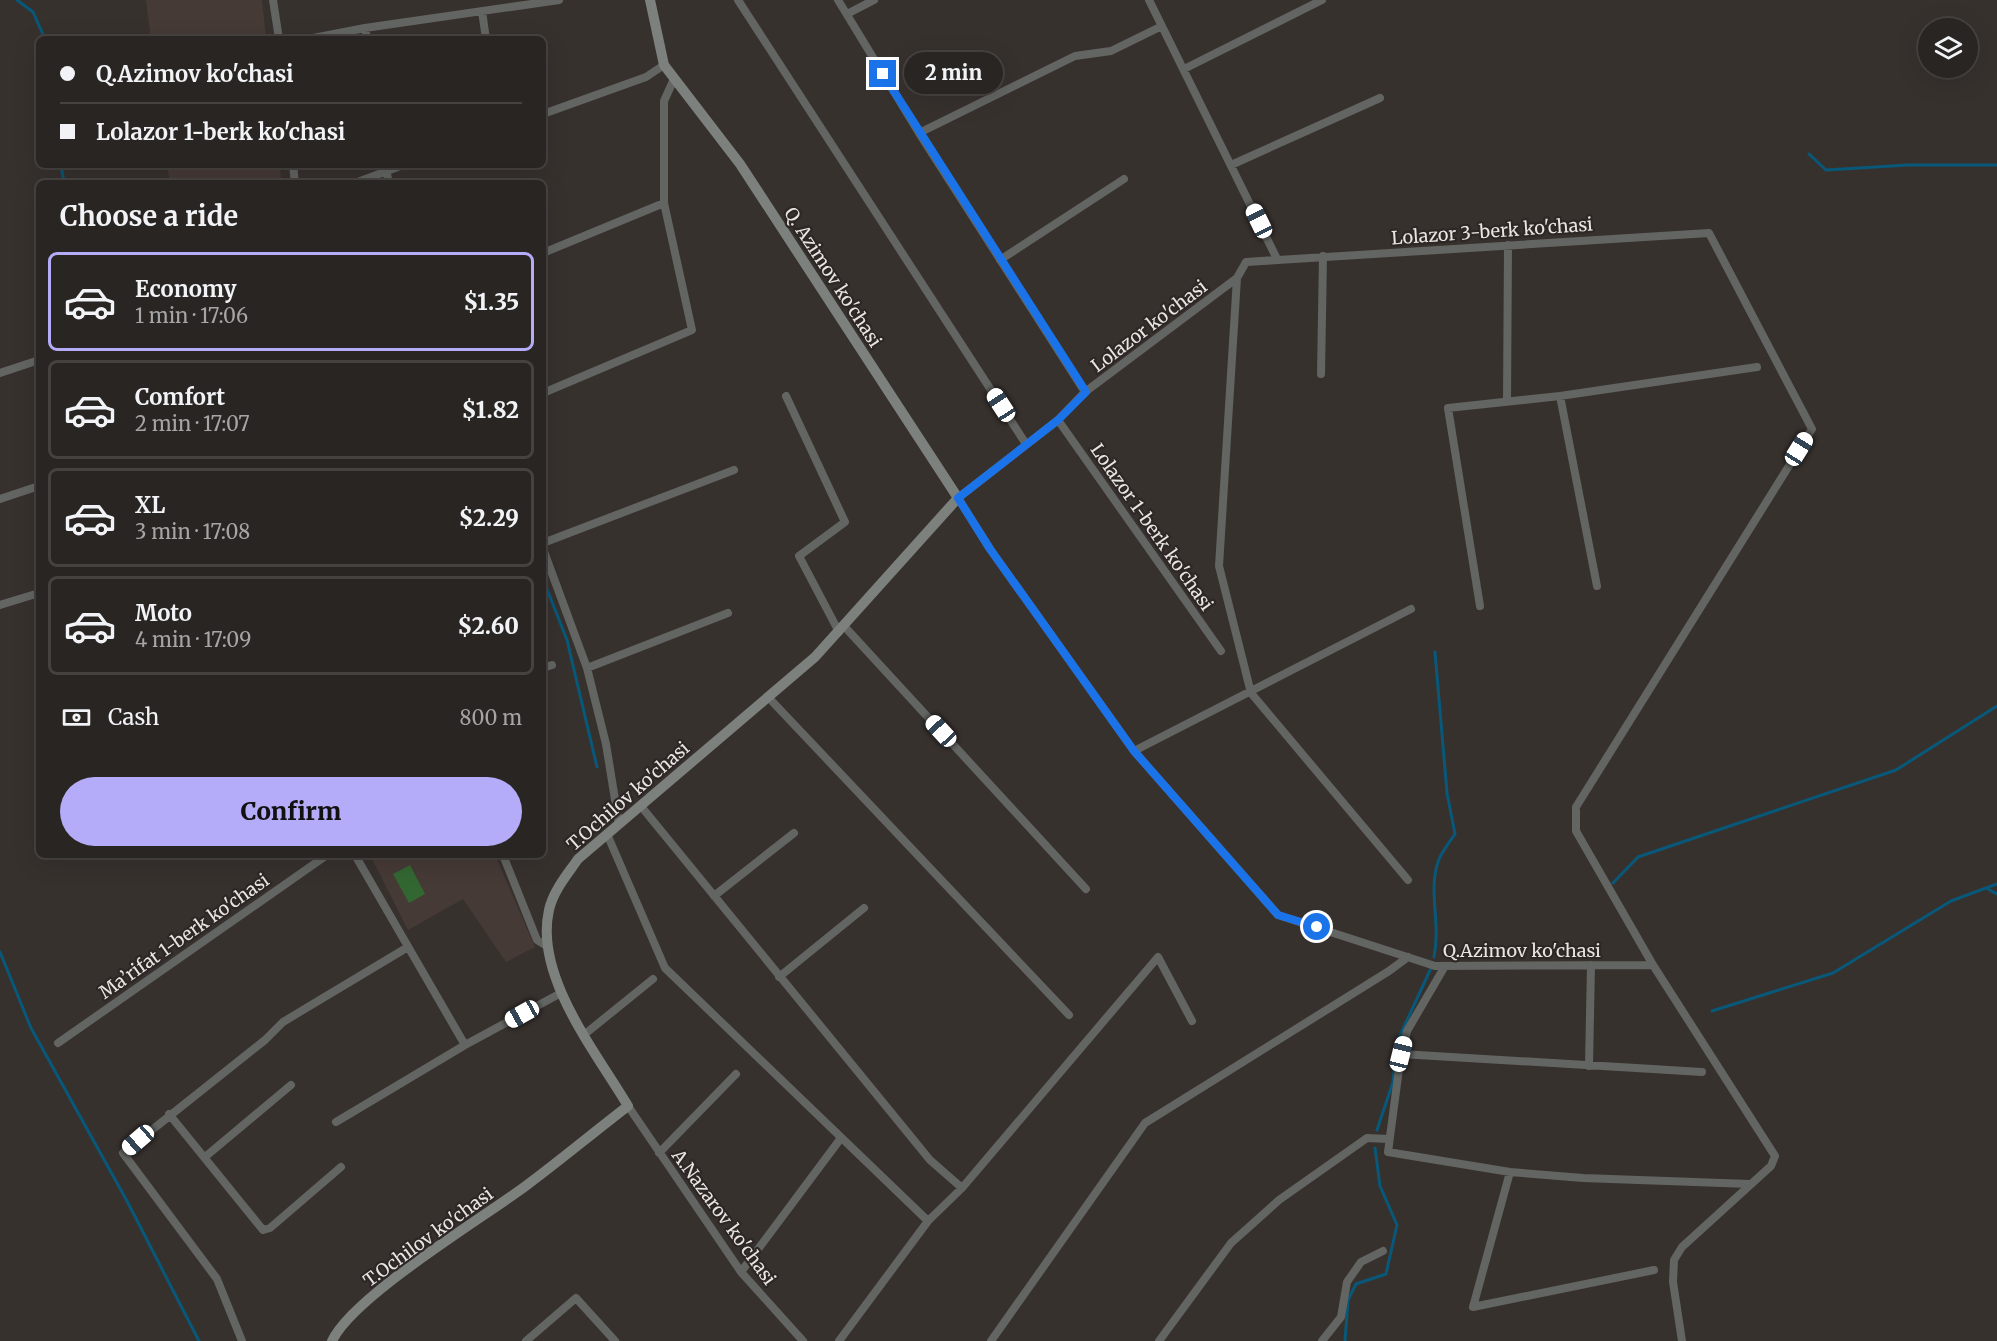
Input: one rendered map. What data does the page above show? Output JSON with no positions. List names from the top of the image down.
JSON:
{
  "streets": {
    "main road": ["Q. Azimov ko'chasi", "T.Ochilov ko'chasi"],
    "street": [
      "Lolazor 3-berk ko'chasi",
      "Lolazor ko'chasi",
      "Lolazor 1-berk ko'chasi",
      "Ma’rifat 1-berk ko'chasi",
      "Q.Azimov ko'chasi",
      "A.Nazarov ko'chasi"
    ]
  },
  "crossings": [
    ["Lolazor 3-berk ko'chasi", "Lolazor ko'chasi"],
    ["Lolazor 3-berk ko'chasi", "Q.Azimov ko'chasi"],
    ["Q. Azimov ko'chasi", "Lolazor ko'chasi"],
    ["Q. Azimov ko'chasi", "T.Ochilov ko'chasi"],
    ["Q. Azimov ko'chasi", "Q.Azimov ko'chasi"],
    ["Lolazor ko'chasi", "Lolazor 1-berk ko'chasi"],
    ["Lolazor ko'chasi", "T.Ochilov ko'chasi"],
    ["Lolazor ko'chasi", "Q.Azimov ko'chasi"],
    ["T.Ochilov ko'chasi", "Q.Azimov ko'chasi"],
    ["T.Ochilov ko'chasi", "A.Nazarov ko'chasi"]
  ],
  "page": {
    "banner": ["Q.Azimov ko'chasi", "Lolazor 1-berk ko'chasi"],
    "bubble": "2 min",
    "heading": "Choose a ride",
    "list": [
      {
        "name": "Economy",
        "note": "1 min · 17:06",
        "value": "$1.35"
      },
      {
        "name": "Comfort",
        "note": "2 min · 17:07",
        "value": "$1.82"
      },
      {
        "name": "XL",
        "note": "3 min · 17:08",
        "value": "$2.29"
      },
      {
        "name": "Moto",
        "note": "4 min · 17:09",
        "value": "$2.60"
      }
    ],
    "pay": ["Cash", "800 m"],
    "buttons": "Confirm"
  }
}
